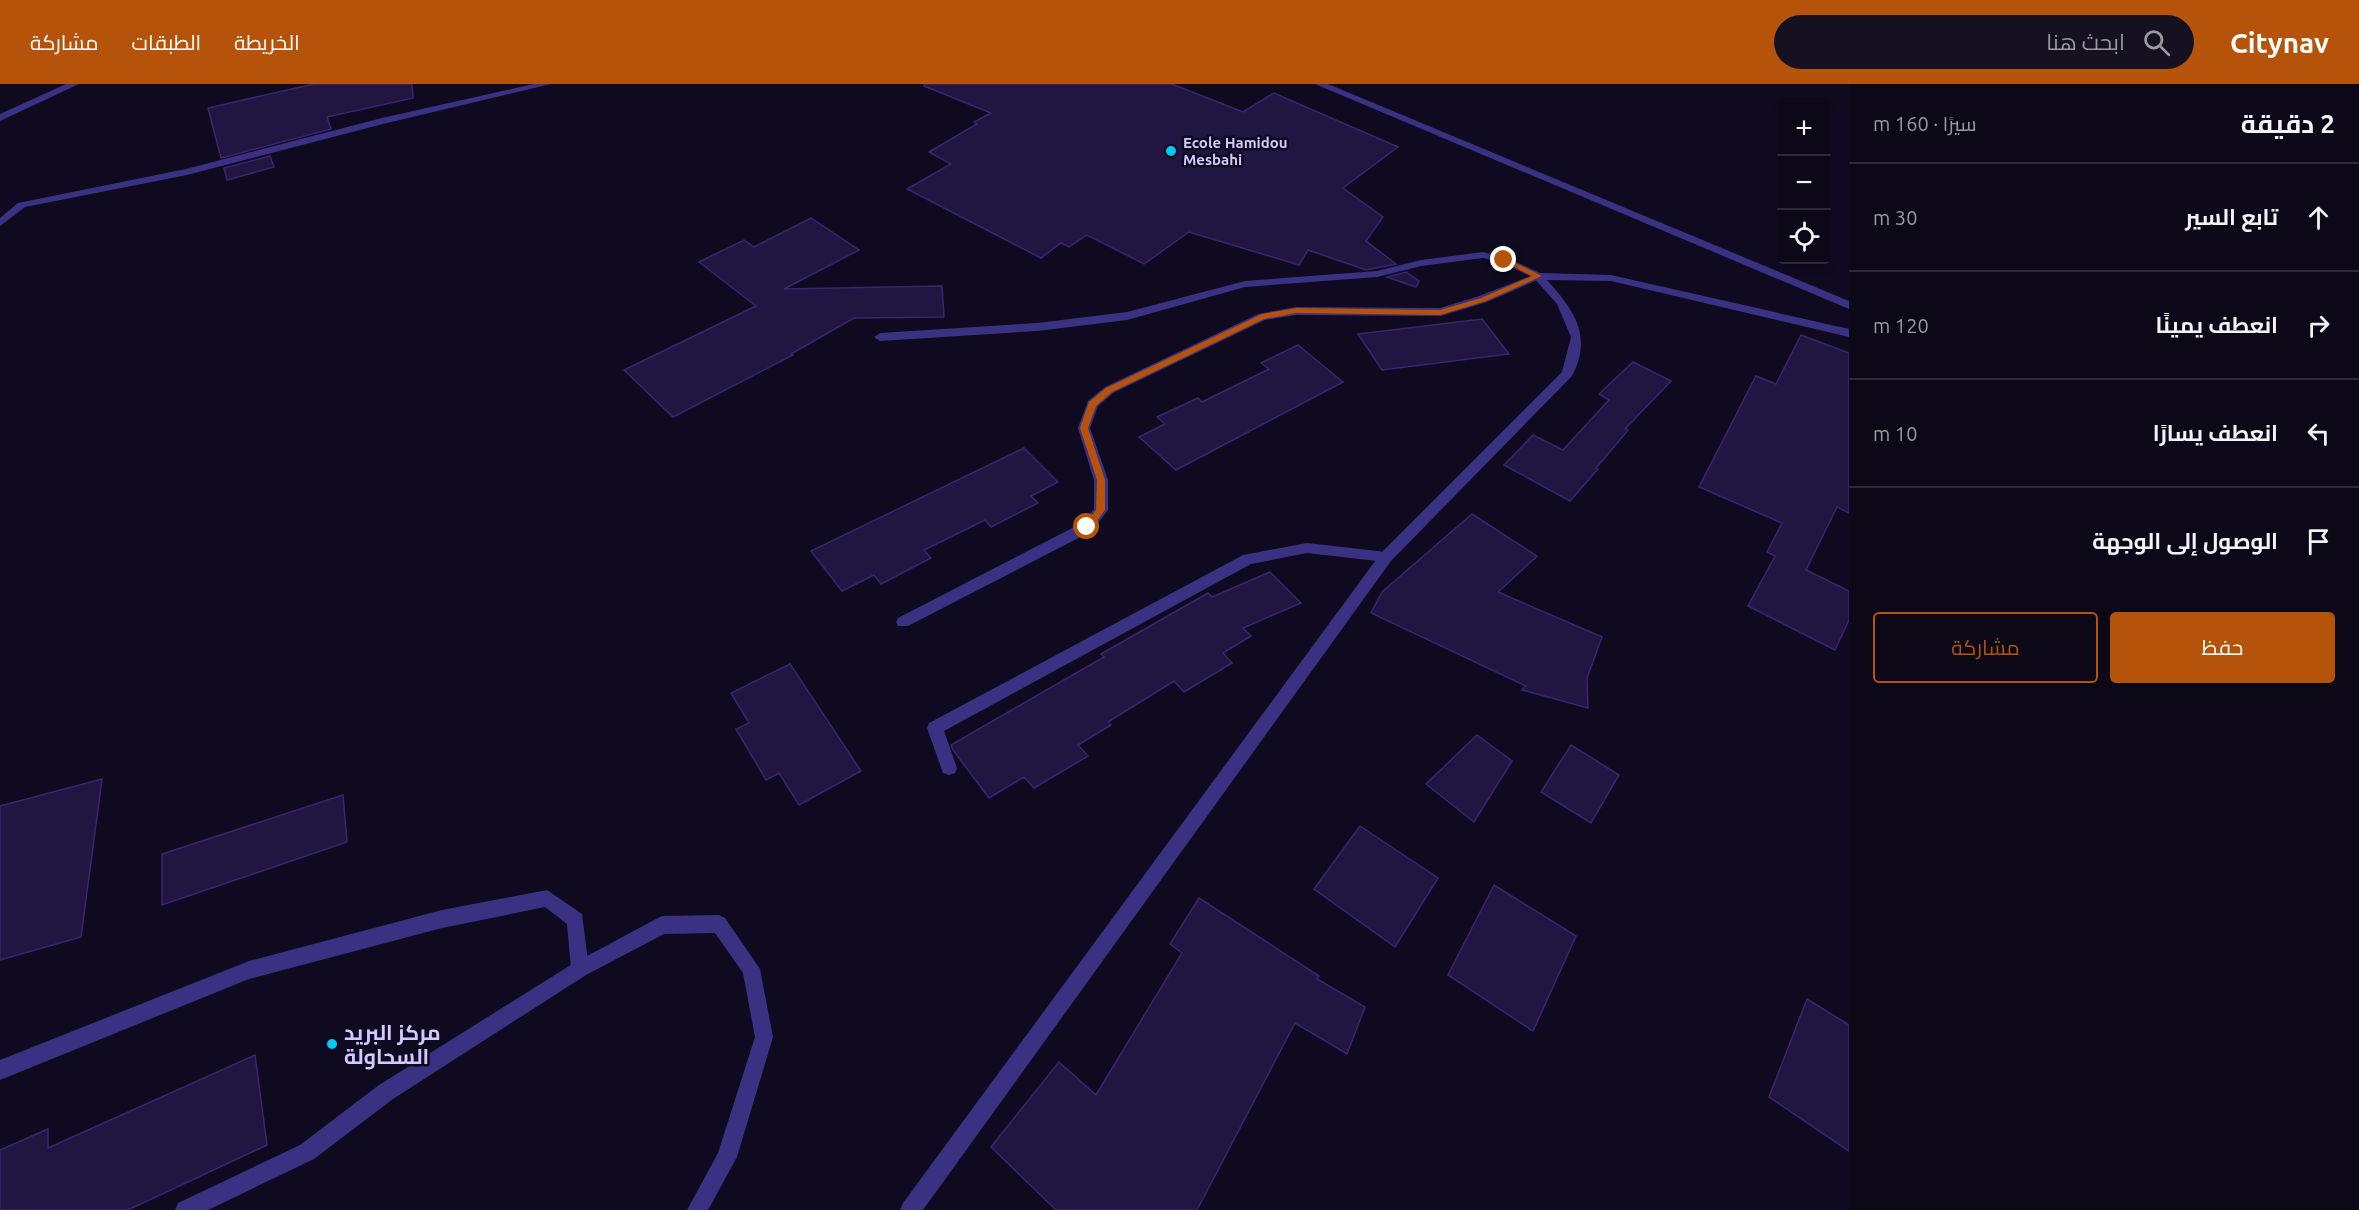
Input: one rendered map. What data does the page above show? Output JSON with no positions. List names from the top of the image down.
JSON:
{
  "places": ["Ecole Hamidou Mesbahi", "مركز البريد السحاولة"],
  "page": {
    "header": "Citynav",
    "search": "ابحث هنا",
    "nav": ["الخريطة", "الطبقات", "مشاركة"],
    "heading": ["2 دقيقة", "سيرًا · 160 m"],
    "map_buttons": ["+", "−"],
    "list": [
      ["تابع السير", "30 m"],
      ["انعطف يمينًا", "120 m"],
      ["انعطف يسارًا", "10 m"],
      "الوصول إلى الوجهة"
    ],
    "buttons": ["حفظ", "مشاركة"]
  }
}
